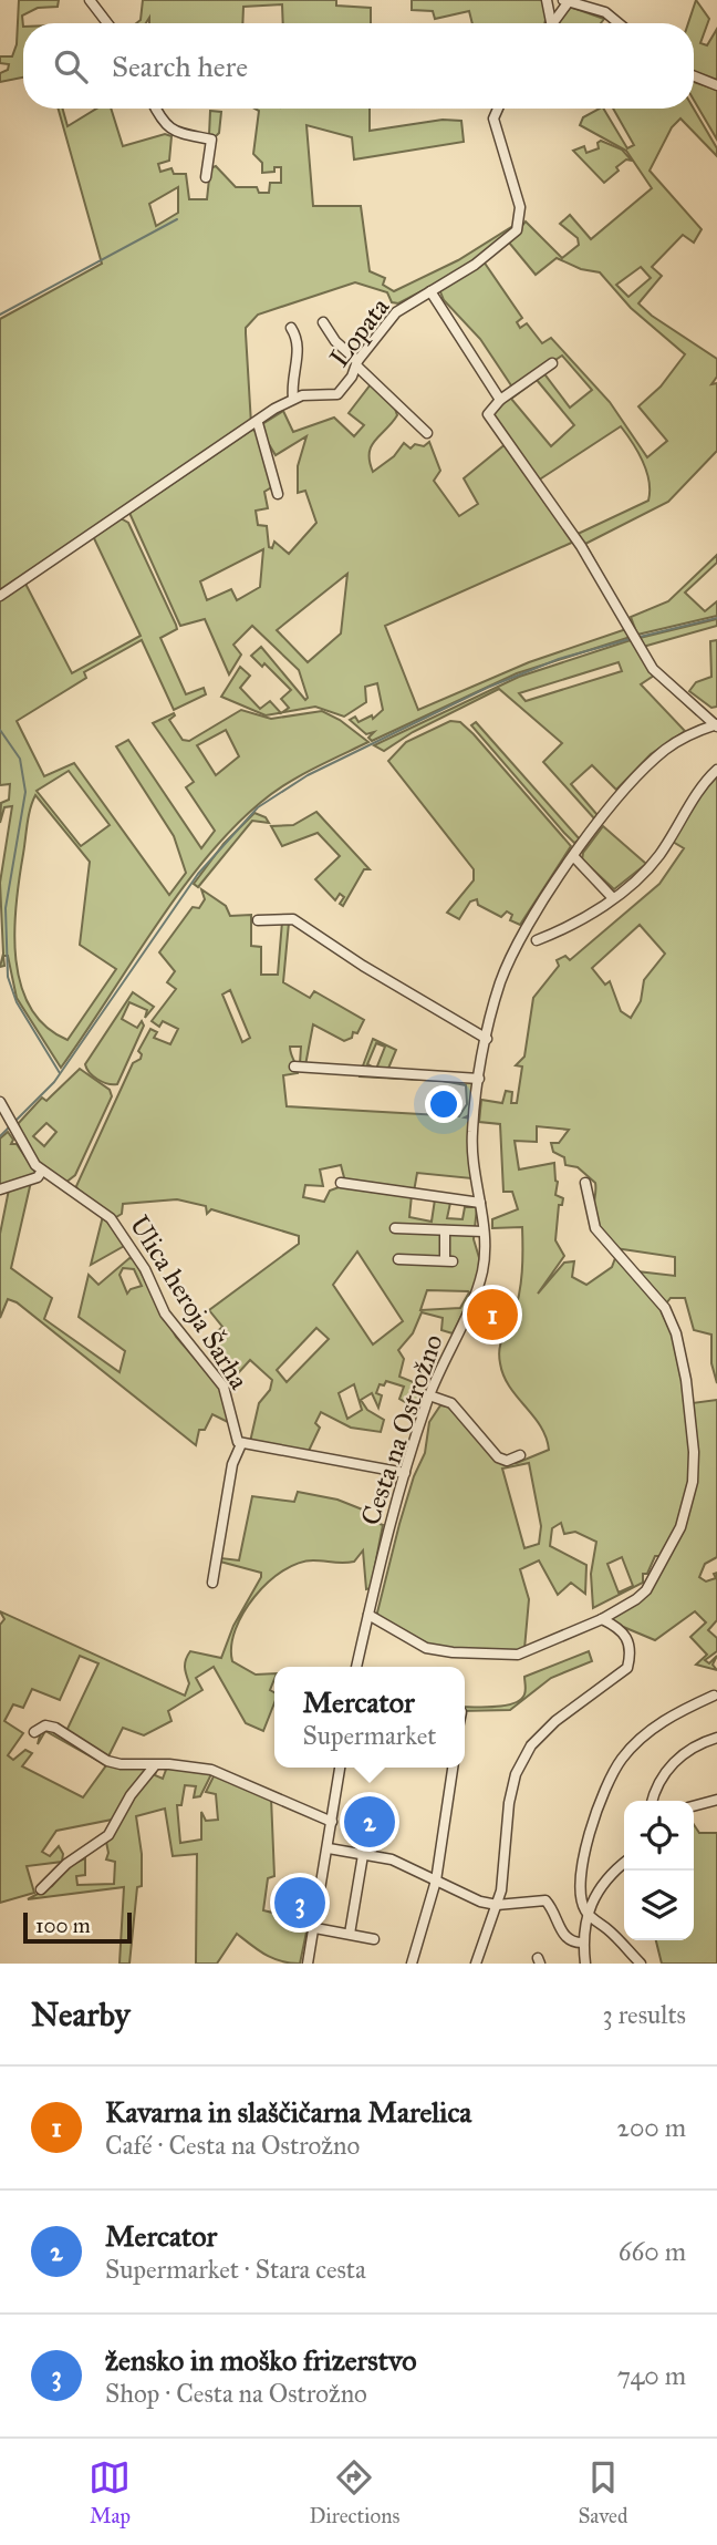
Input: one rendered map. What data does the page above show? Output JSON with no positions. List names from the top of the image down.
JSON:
{
  "streets": {
    "street": ["Lopata", "Ulica heroja Šarha", "Cesta na Ostrožno"]
  },
  "scale_bar": "100 m",
  "page": {
    "search": "Search here",
    "pins": ["1", "2", "3"],
    "popup": ["Mercator", "Supermarket"],
    "scale": "100 m",
    "heading": ["Nearby", "3 results"],
    "list": [
      {
        "mark": "1",
        "name": "Kavarna in slaščičarna Marelica",
        "note": "Café · Cesta na Ostrožno",
        "value": "200 m"
      },
      {
        "mark": "2",
        "name": "Mercator",
        "note": "Supermarket · Stara cesta",
        "value": "660 m"
      },
      {
        "mark": "3",
        "name": "žensko in moško frizerstvo",
        "note": "Shop · Cesta na Ostrožno",
        "value": "740 m"
      }
    ],
    "nav": ["Map", "Directions", "Saved"]
  }
}
